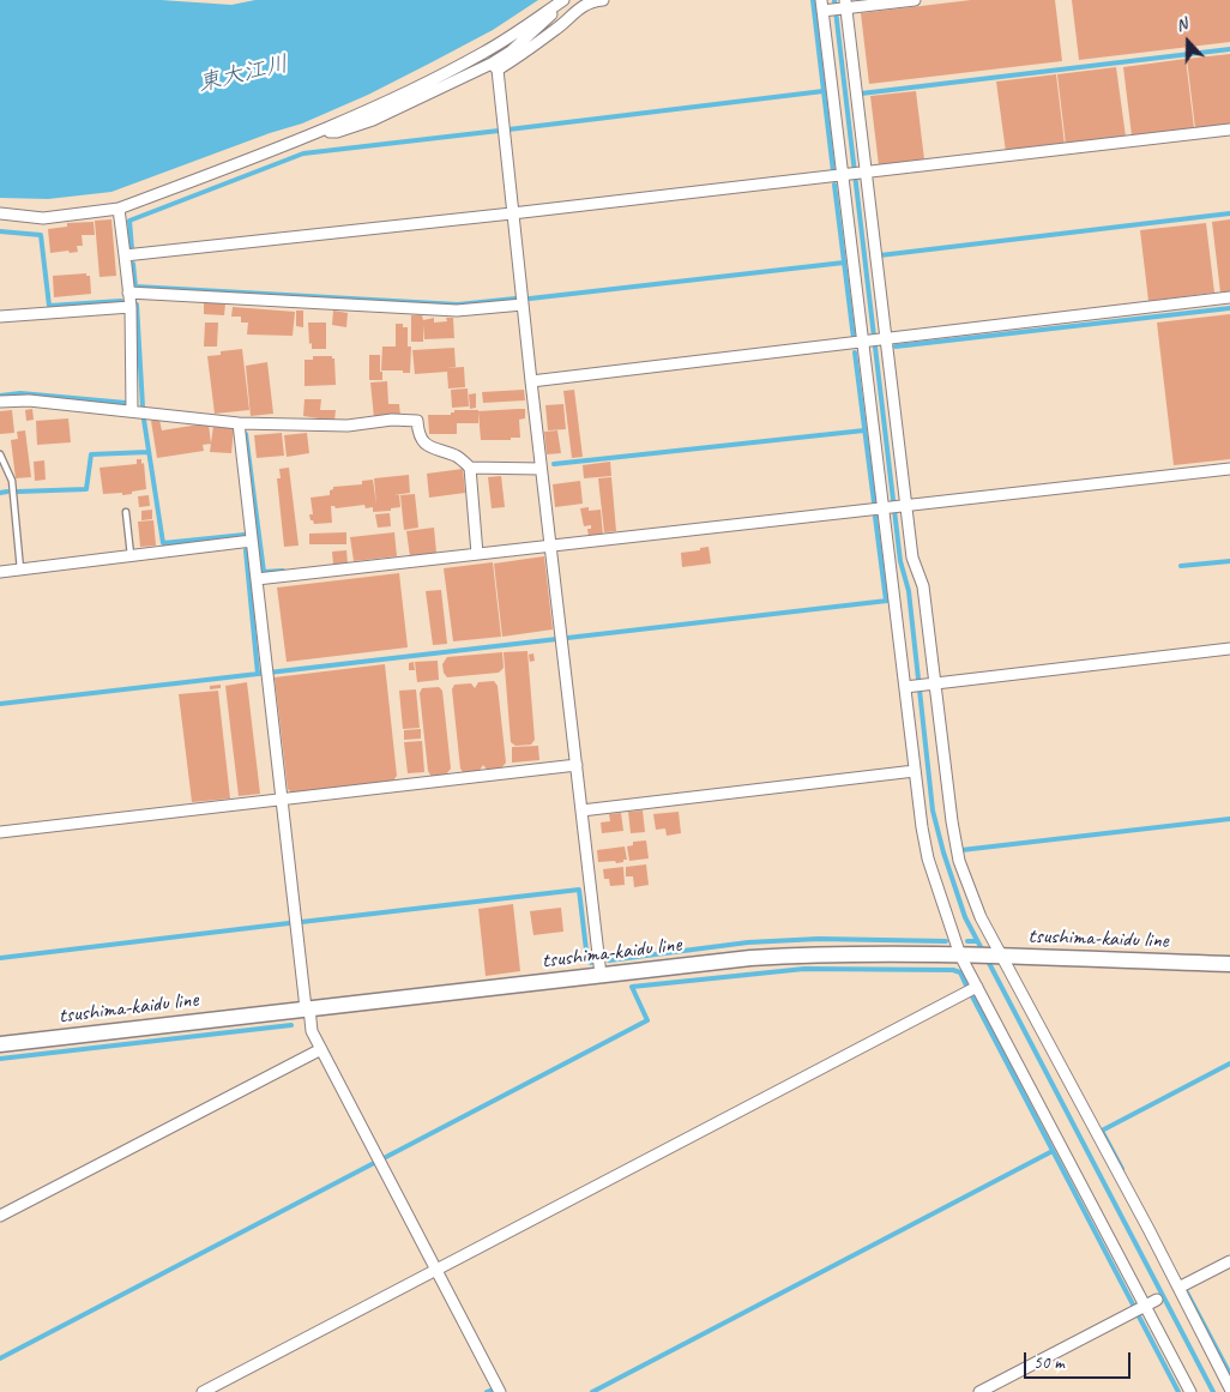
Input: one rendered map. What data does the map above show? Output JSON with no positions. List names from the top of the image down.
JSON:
{
  "streets": {
    "main road": ["tsushima-kaidu line"]
  },
  "water": ["東大江川"],
  "scale_bar": "50 m",
  "north": "top"
}
